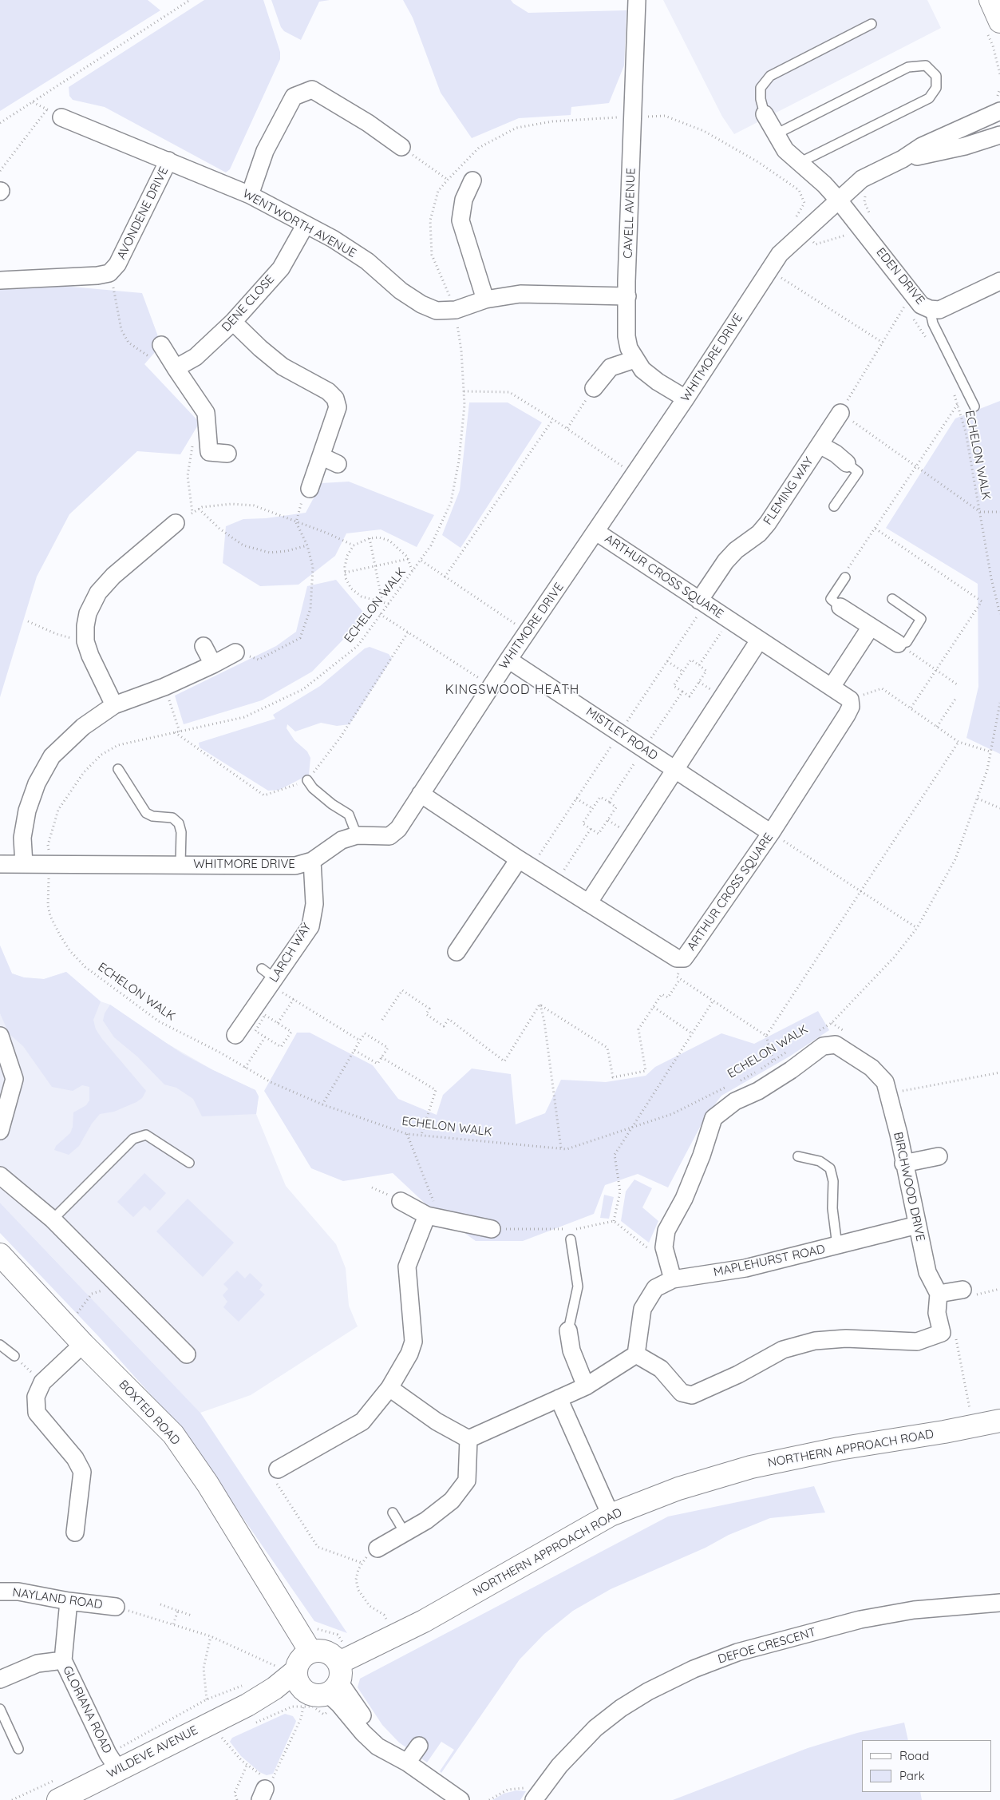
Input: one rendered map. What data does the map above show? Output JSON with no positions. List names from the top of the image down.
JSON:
{
  "streets": {
    "main road": ["BOXTED ROAD", "NORTHERN APPROACH ROAD", "WILDEVE AVENUE"],
    "street": [
      "AVONDENE DRIVE",
      "CAVELL AVENUE",
      "WENTWORTH AVENUE",
      "EDEN DRIVE",
      "DENE CLOSE",
      "WHITMORE DRIVE",
      "FLEMING WAY",
      "ARTHUR CROSS SQUARE",
      "MISTLEY ROAD",
      "LARCH WAY",
      "BIRCHWOOD DRIVE",
      "MAPLEHURST ROAD",
      "NAYLAND ROAD",
      "DEFOE CRESCENT",
      "GLORIANA ROAD"
    ],
    "path": ["ECHELON WALK"]
  },
  "crossings": [
    ["AVONDENE DRIVE", "WENTWORTH AVENUE"],
    ["CAVELL AVENUE", "WENTWORTH AVENUE"],
    ["CAVELL AVENUE", "WHITMORE DRIVE"],
    ["CAVELL AVENUE", "ECHELON WALK"],
    ["WENTWORTH AVENUE", "DENE CLOSE"],
    ["WENTWORTH AVENUE", "ECHELON WALK"],
    ["EDEN DRIVE", "WHITMORE DRIVE"],
    ["WHITMORE DRIVE", "ECHELON WALK"],
    ["WHITMORE DRIVE", "ARTHUR CROSS SQUARE"],
    ["WHITMORE DRIVE", "MISTLEY ROAD"],
    ["WHITMORE DRIVE", "LARCH WAY"],
    ["ECHELON WALK", "FLEMING WAY"],
    ["FLEMING WAY", "ARTHUR CROSS SQUARE"],
    ["ARTHUR CROSS SQUARE", "MISTLEY ROAD"],
    ["BIRCHWOOD DRIVE", "MAPLEHURST ROAD"],
    ["BOXTED ROAD", "WILDEVE AVENUE"],
    ["NORTHERN APPROACH ROAD", "WILDEVE AVENUE"],
    ["NAYLAND ROAD", "GLORIANA ROAD"],
    ["GLORIANA ROAD", "WILDEVE AVENUE"]
  ],
  "districts": ["KINGSWOOD HEATH"],
  "legend": ["Road", "Park"]
}
